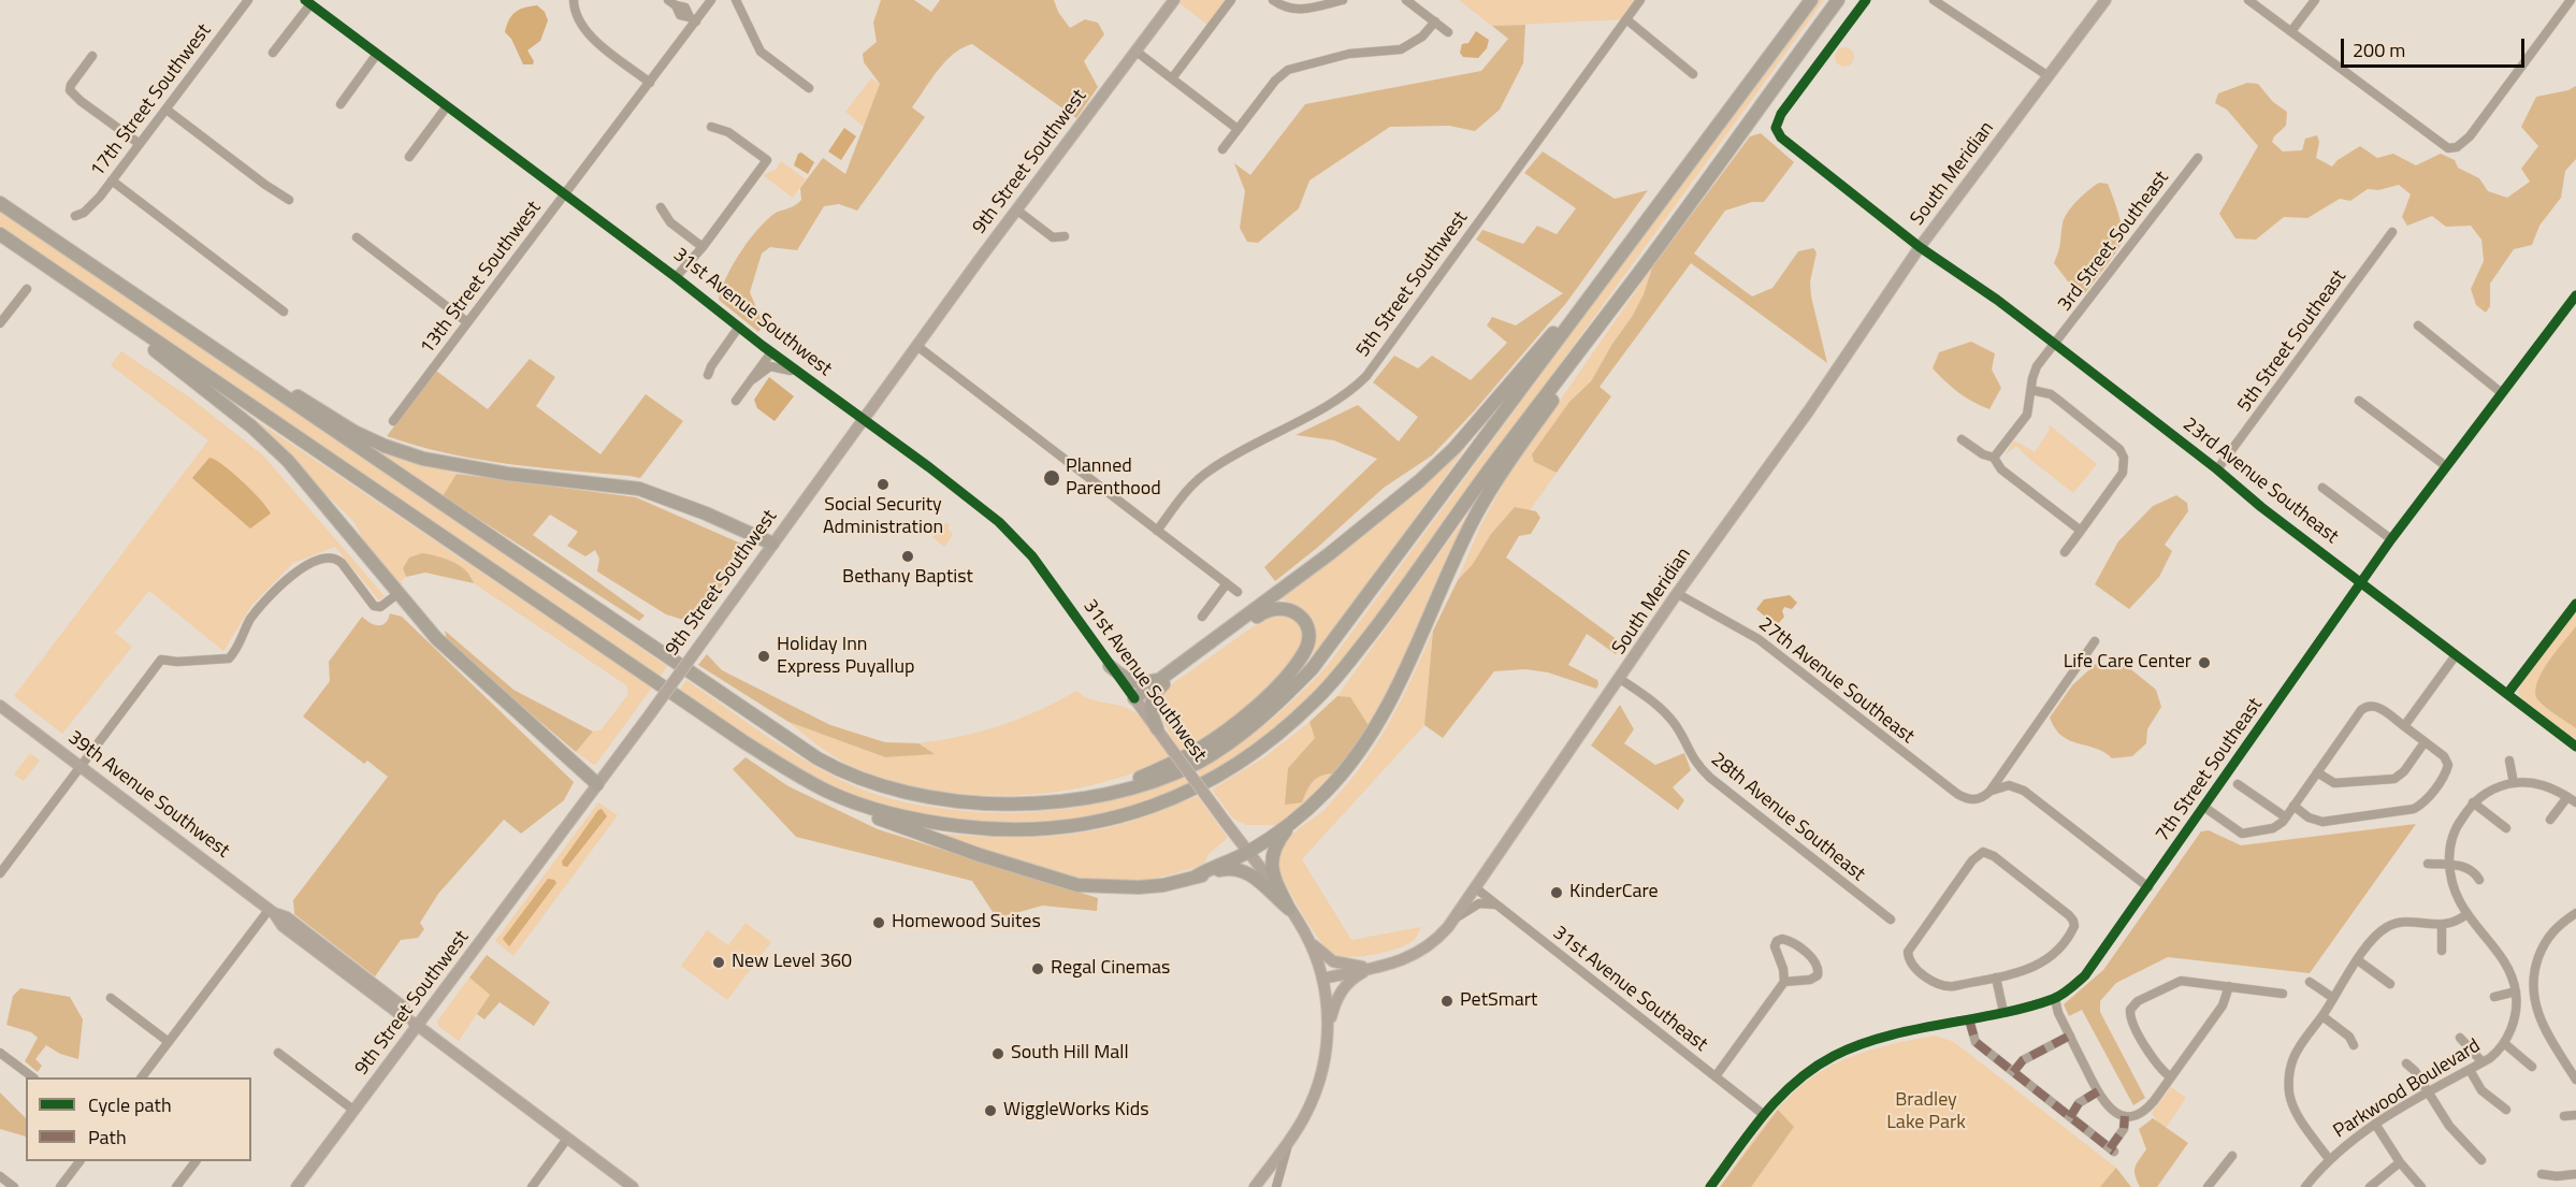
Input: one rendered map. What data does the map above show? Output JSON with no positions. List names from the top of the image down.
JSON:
{
  "streets": {
    "main road": [
      "9th Street Southwest",
      "South Meridian",
      "31st Avenue Southwest",
      "39th Avenue Southwest"
    ],
    "street": [
      "17th Street Southwest",
      "3rd Street Southeast",
      "13th Street Southwest",
      "5th Street Southwest",
      "5th Street Southeast",
      "23rd Avenue Southeast",
      "27th Avenue Southeast",
      "7th Street Southeast",
      "28th Avenue Southeast",
      "31st Avenue Southeast",
      "Parkwood Boulevard"
    ]
  },
  "crossings": [
    ["9th Street Southwest", "31st Avenue Southwest"],
    ["9th Street Southwest", "39th Avenue Southwest"],
    ["South Meridian", "31st Avenue Southwest"],
    ["South Meridian", "23rd Avenue Southeast"],
    ["South Meridian", "27th Avenue Southeast"],
    ["South Meridian", "28th Avenue Southeast"],
    ["South Meridian", "31st Avenue Southeast"],
    ["3rd Street Southeast", "23rd Avenue Southeast"],
    ["13th Street Southwest", "31st Avenue Southwest"],
    ["5th Street Southeast", "23rd Avenue Southeast"],
    ["23rd Avenue Southeast", "7th Street Southeast"],
    ["7th Street Southeast", "31st Avenue Southeast"]
  ],
  "parks": ["Bradley Lake Park"],
  "places": [
    "Planned Parenthood",
    "Social Security Administration",
    "Bethany Baptist",
    "Holiday Inn Express Puyallup",
    "Life Care Center",
    "KinderCare",
    "Homewood Suites",
    "New Level 360",
    "Regal Cinemas",
    "PetSmart",
    "South Hill Mall",
    "WiggleWorks Kids"
  ],
  "legend": ["Cycle path", "Path"],
  "scale_bar": "200 m"
}
